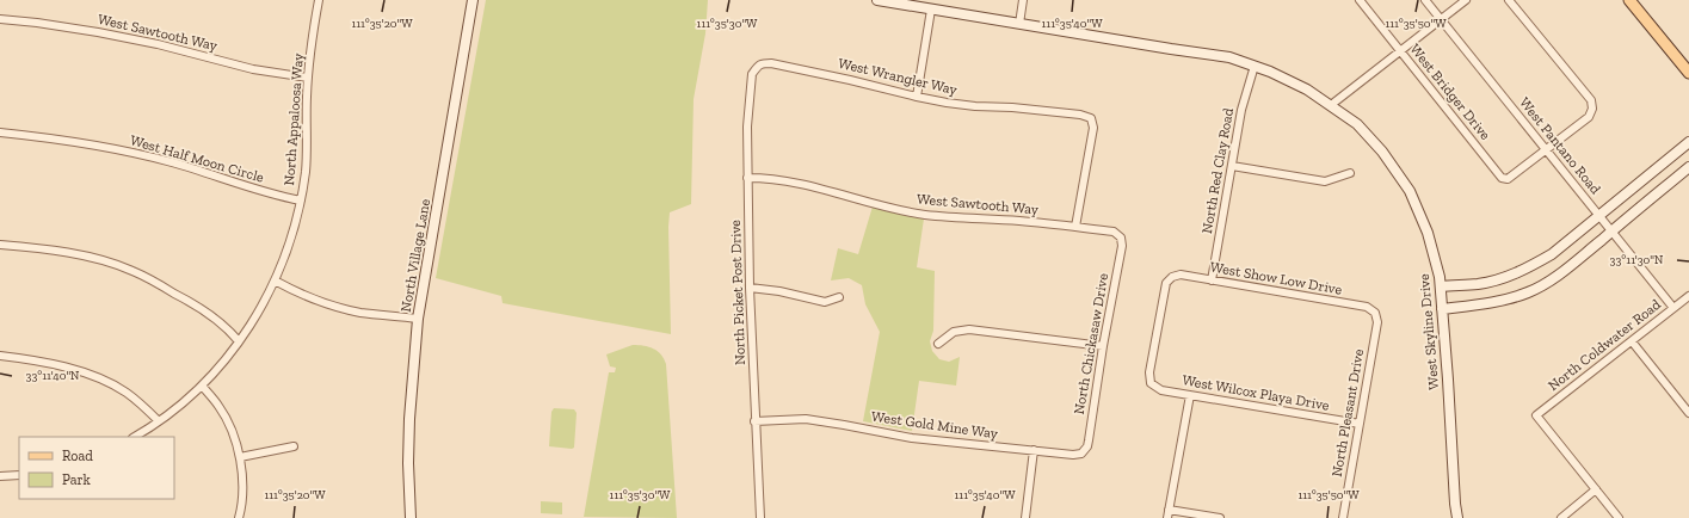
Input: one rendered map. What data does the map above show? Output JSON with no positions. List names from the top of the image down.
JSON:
{
  "streets": {
    "street": [
      "West Sawtooth Way",
      "West Wrangler Way",
      "West Bridger Drive",
      "North Appaloosa Way",
      "West Pantano Road",
      "West Half Moon Circle",
      "North Red Clay Road",
      "North Village Lane",
      "West Show Low Drive",
      "North Picket Post Drive",
      "West Skyline Drive",
      "North Chickasaw Drive",
      "North Coldwater Road",
      "West Wilcox Playa Drive",
      "North Pleasant Drive",
      "West Gold Mine Way"
    ]
  },
  "crossings": [
    ["West Sawtooth Way", "West Wrangler Way"],
    ["West Sawtooth Way", "North Appaloosa Way"],
    ["West Sawtooth Way", "North Picket Post Drive"],
    ["West Sawtooth Way", "North Chickasaw Drive"],
    ["West Wrangler Way", "North Picket Post Drive"],
    ["West Bridger Drive", "West Pantano Road"],
    ["North Appaloosa Way", "West Half Moon Circle"],
    ["West Pantano Road", "North Coldwater Road"],
    ["North Red Clay Road", "West Show Low Drive"],
    ["North Red Clay Road", "West Skyline Drive"],
    ["West Show Low Drive", "West Wilcox Playa Drive"],
    ["West Show Low Drive", "North Pleasant Drive"],
    ["North Picket Post Drive", "West Gold Mine Way"],
    ["North Chickasaw Drive", "West Gold Mine Way"],
    ["West Wilcox Playa Drive", "North Pleasant Drive"]
  ],
  "legend": ["Road", "Park"],
  "coordinates": [
    "111°35'20\"W",
    "111°35'30\"W",
    "111°35'40\"W",
    "111°35'50\"W",
    "33°11'30\"N",
    "33°11'40\"N"
  ]
}
